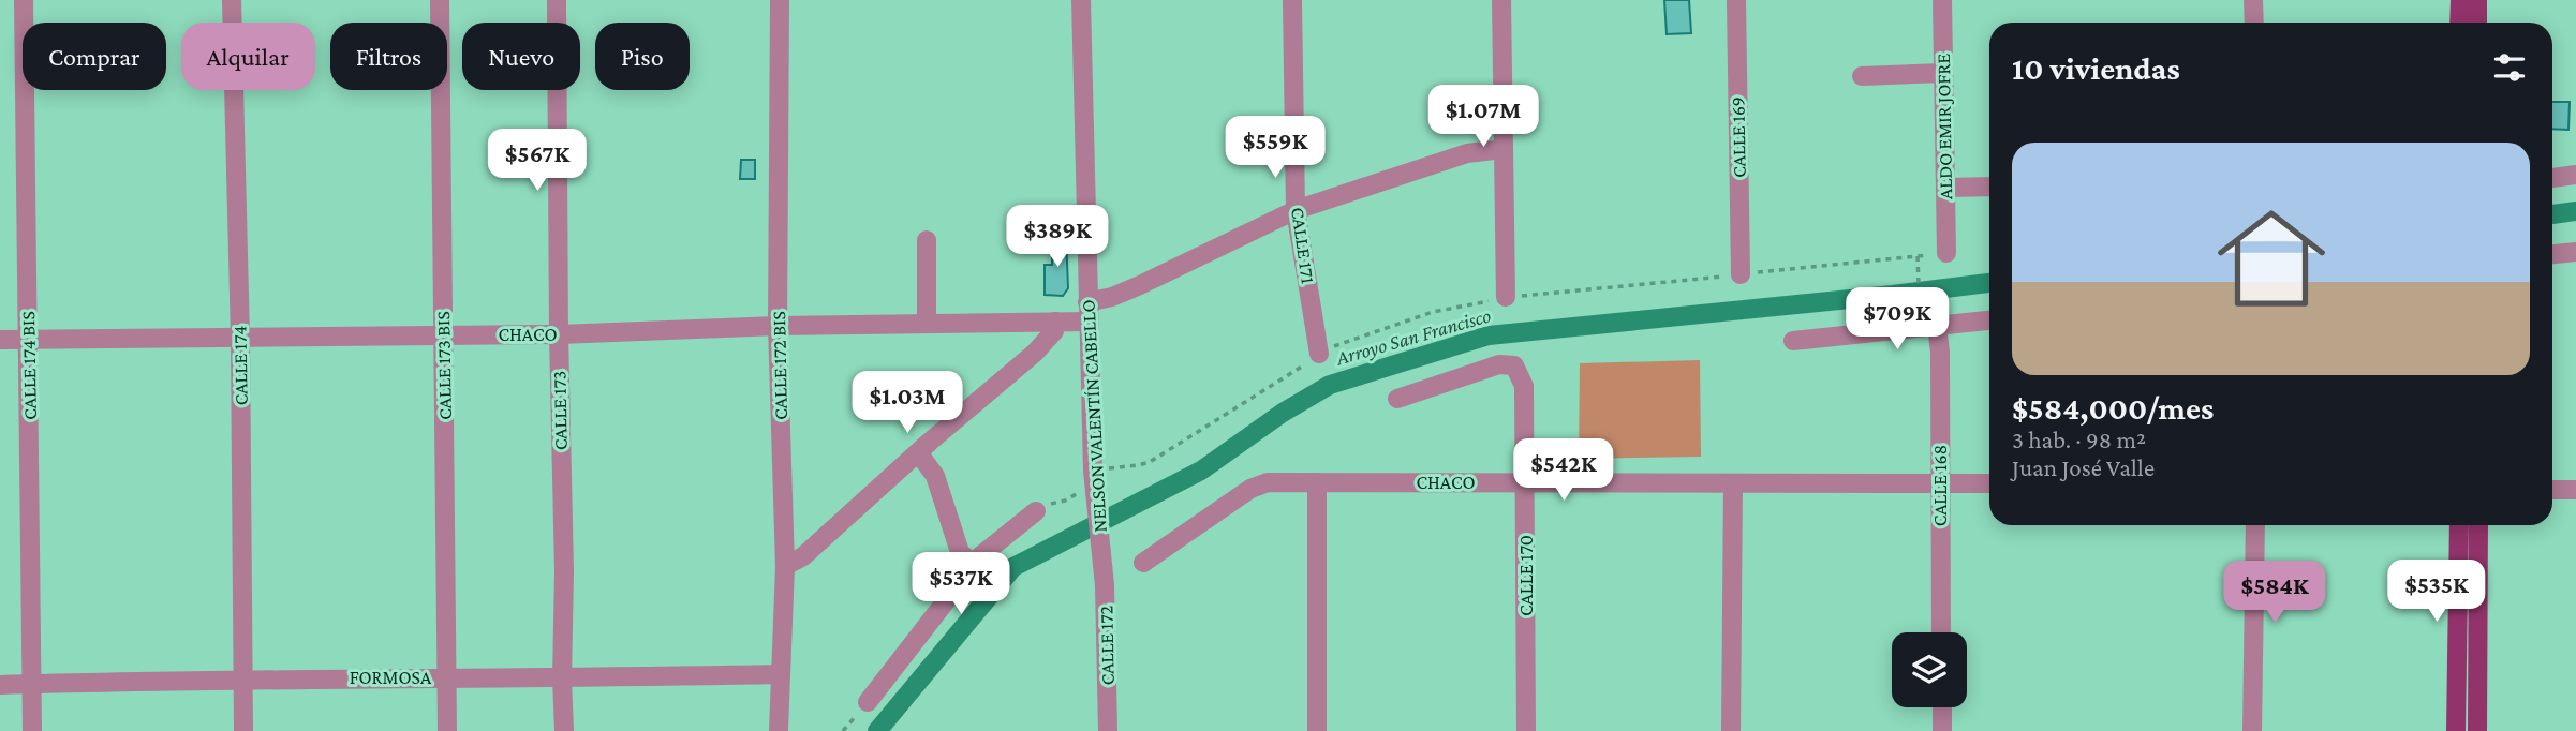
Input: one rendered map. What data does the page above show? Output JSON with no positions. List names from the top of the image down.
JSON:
{
  "streets": {
    "street": [
      "ALDO EMIR JOFRE",
      "CALLE 169",
      "CALLE 171",
      "CHACO",
      "CALLE 174 BIS",
      "CALLE 174",
      "CALLE 173 BIS",
      "CALLE 172 BIS",
      "CALLE 173",
      "NELSON VALENTÍN CABELLO",
      "CALLE 168",
      "CALLE 170",
      "CALLE 172",
      "FORMOSA"
    ]
  },
  "crossings": [
    ["CALLE 171", "CHACO"],
    ["CHACO", "CALLE 174 BIS"],
    ["CHACO", "CALLE 174"],
    ["CHACO", "CALLE 173 BIS"],
    ["CHACO", "CALLE 172 BIS"],
    ["CHACO", "CALLE 173"],
    ["CHACO", "NELSON VALENTÍN CABELLO"],
    ["CHACO", "CALLE 168"],
    ["CHACO", "CALLE 170"],
    ["CALLE 174 BIS", "FORMOSA"],
    ["CALLE 174", "FORMOSA"],
    ["CALLE 173 BIS", "FORMOSA"],
    ["CALLE 172 BIS", "FORMOSA"],
    ["CALLE 173", "FORMOSA"],
    ["NELSON VALENTÍN CABELLO", "CALLE 172"]
  ],
  "water": ["Arroyo San Francisco"],
  "page": {
    "chip": [
      "Comprar",
      "Alquilar",
      "Filtros",
      "Nuevo",
      "Piso"
    ],
    "heading": "10 viviendas",
    "price": [
      "$1.07M",
      "$559K",
      "$567K",
      "$389K",
      "$709K",
      "$1.03M",
      "$542K",
      "$537K",
      "$535K",
      "$584K"
    ],
    "list": [
      {
        "name": "$584,000/mes",
        "note": "3 hab. · 98 m² · Juan José Valle"
      }
    ]
  }
}
